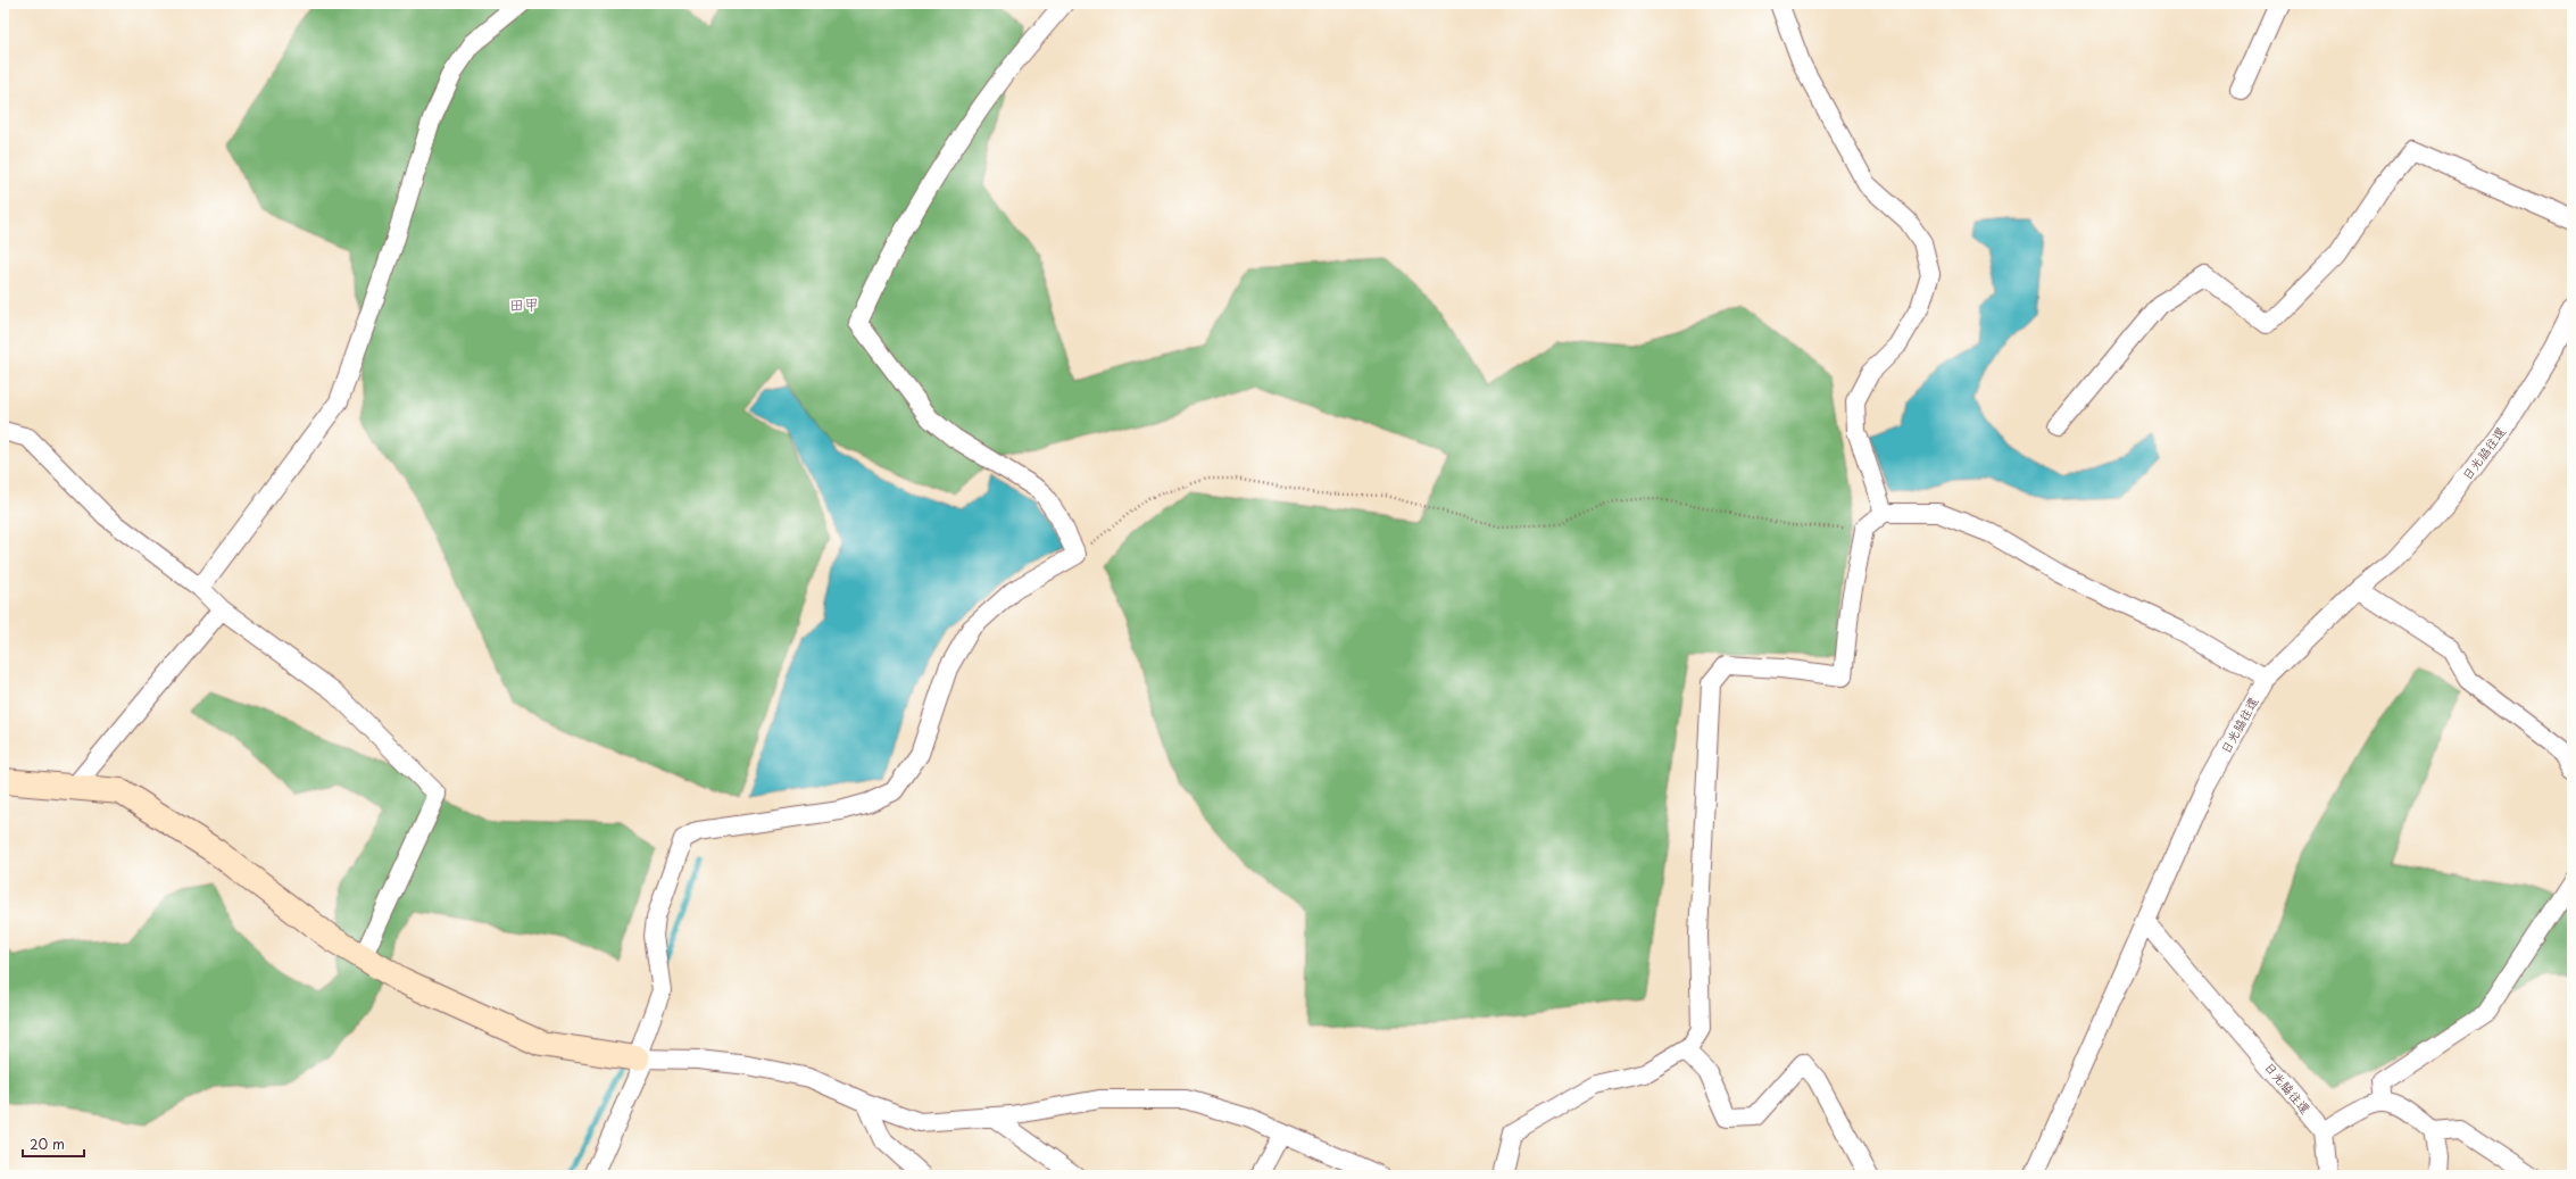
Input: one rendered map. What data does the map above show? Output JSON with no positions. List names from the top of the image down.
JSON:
{
  "streets": {
    "street": ["日光脇往還"]
  },
  "districts": ["田甲"],
  "scale_bar": "20 m"
}
